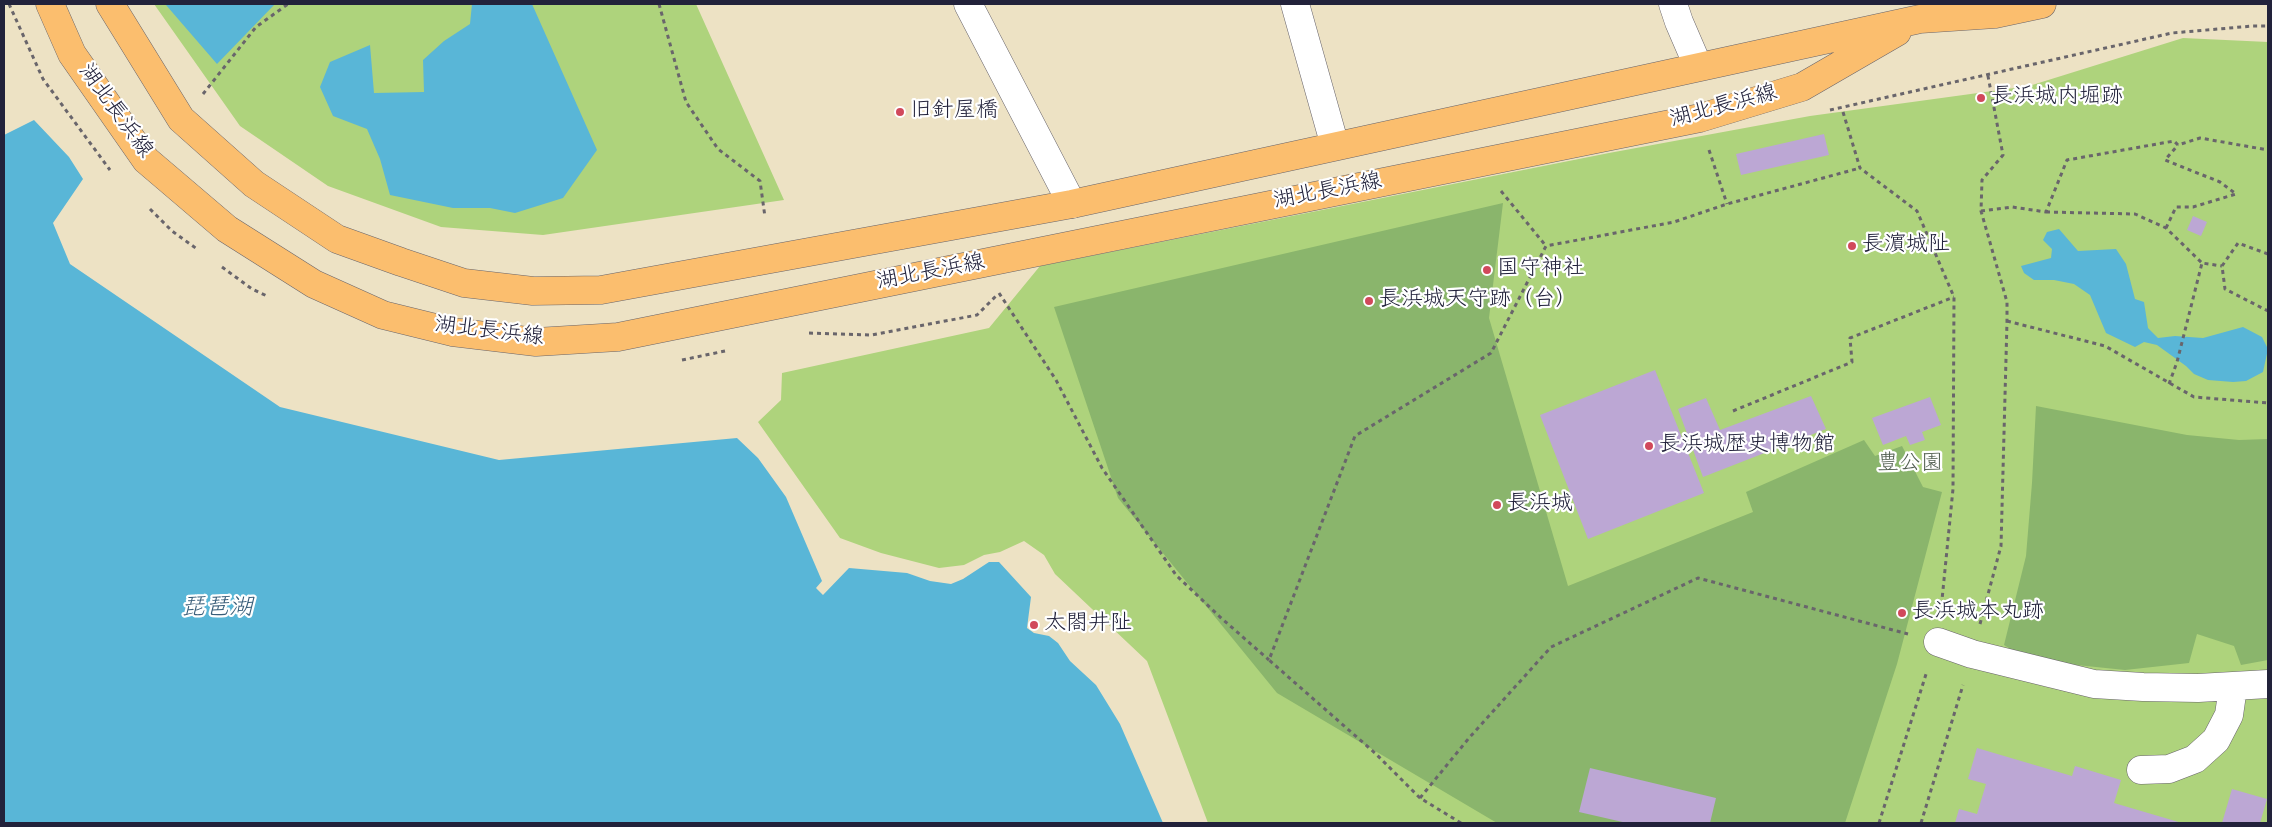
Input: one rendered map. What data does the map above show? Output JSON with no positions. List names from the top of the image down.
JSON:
{
  "streets": {
    "main road": ["湖北長浜線"]
  },
  "water": ["琵琶湖"],
  "parks": ["豊公園"],
  "places": [
    "長浜城内堀跡",
    "旧針屋橋",
    "長濵城阯",
    "国守神社",
    "長浜城天守跡（台）",
    "長浜城歴史博物館",
    "長浜城",
    "長浜城本丸跡",
    "太閤井阯"
  ]
}
